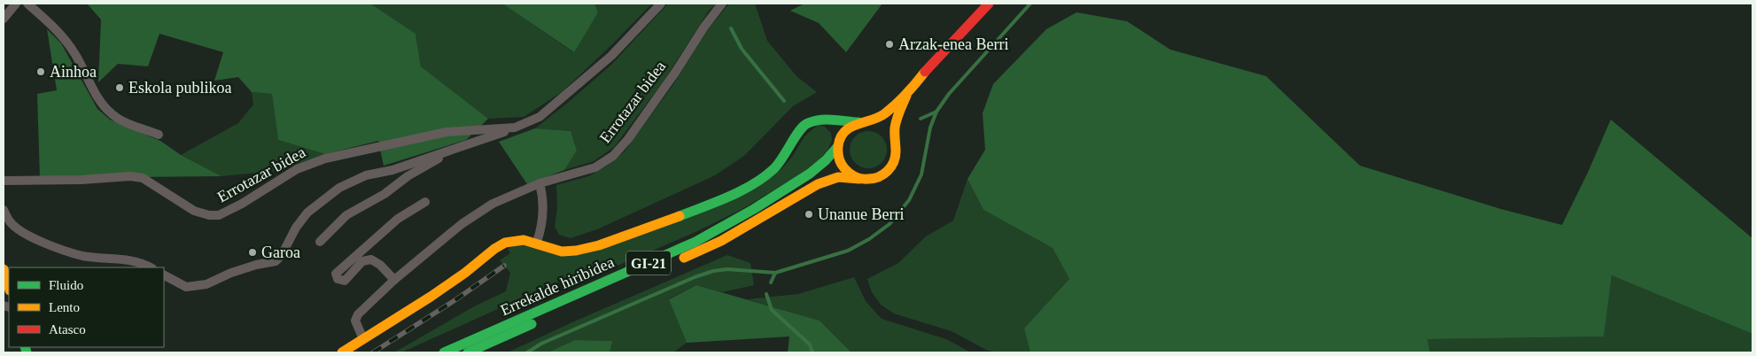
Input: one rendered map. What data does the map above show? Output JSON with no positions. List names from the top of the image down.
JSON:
{
  "streets": {
    "main road": ["GI-21", "Errekalde hiribidea"],
    "street": ["Errotazar bidea"]
  },
  "crossings": [
    ["GI-21", "Errekalde hiribidea"]
  ],
  "places": [
    "Arzak-enea Berri",
    "Ainhoa",
    "Eskola publikoa",
    "Unanue Berri",
    "Garoa"
  ],
  "legend": ["Fluido", "Lento", "Atasco"]
}
